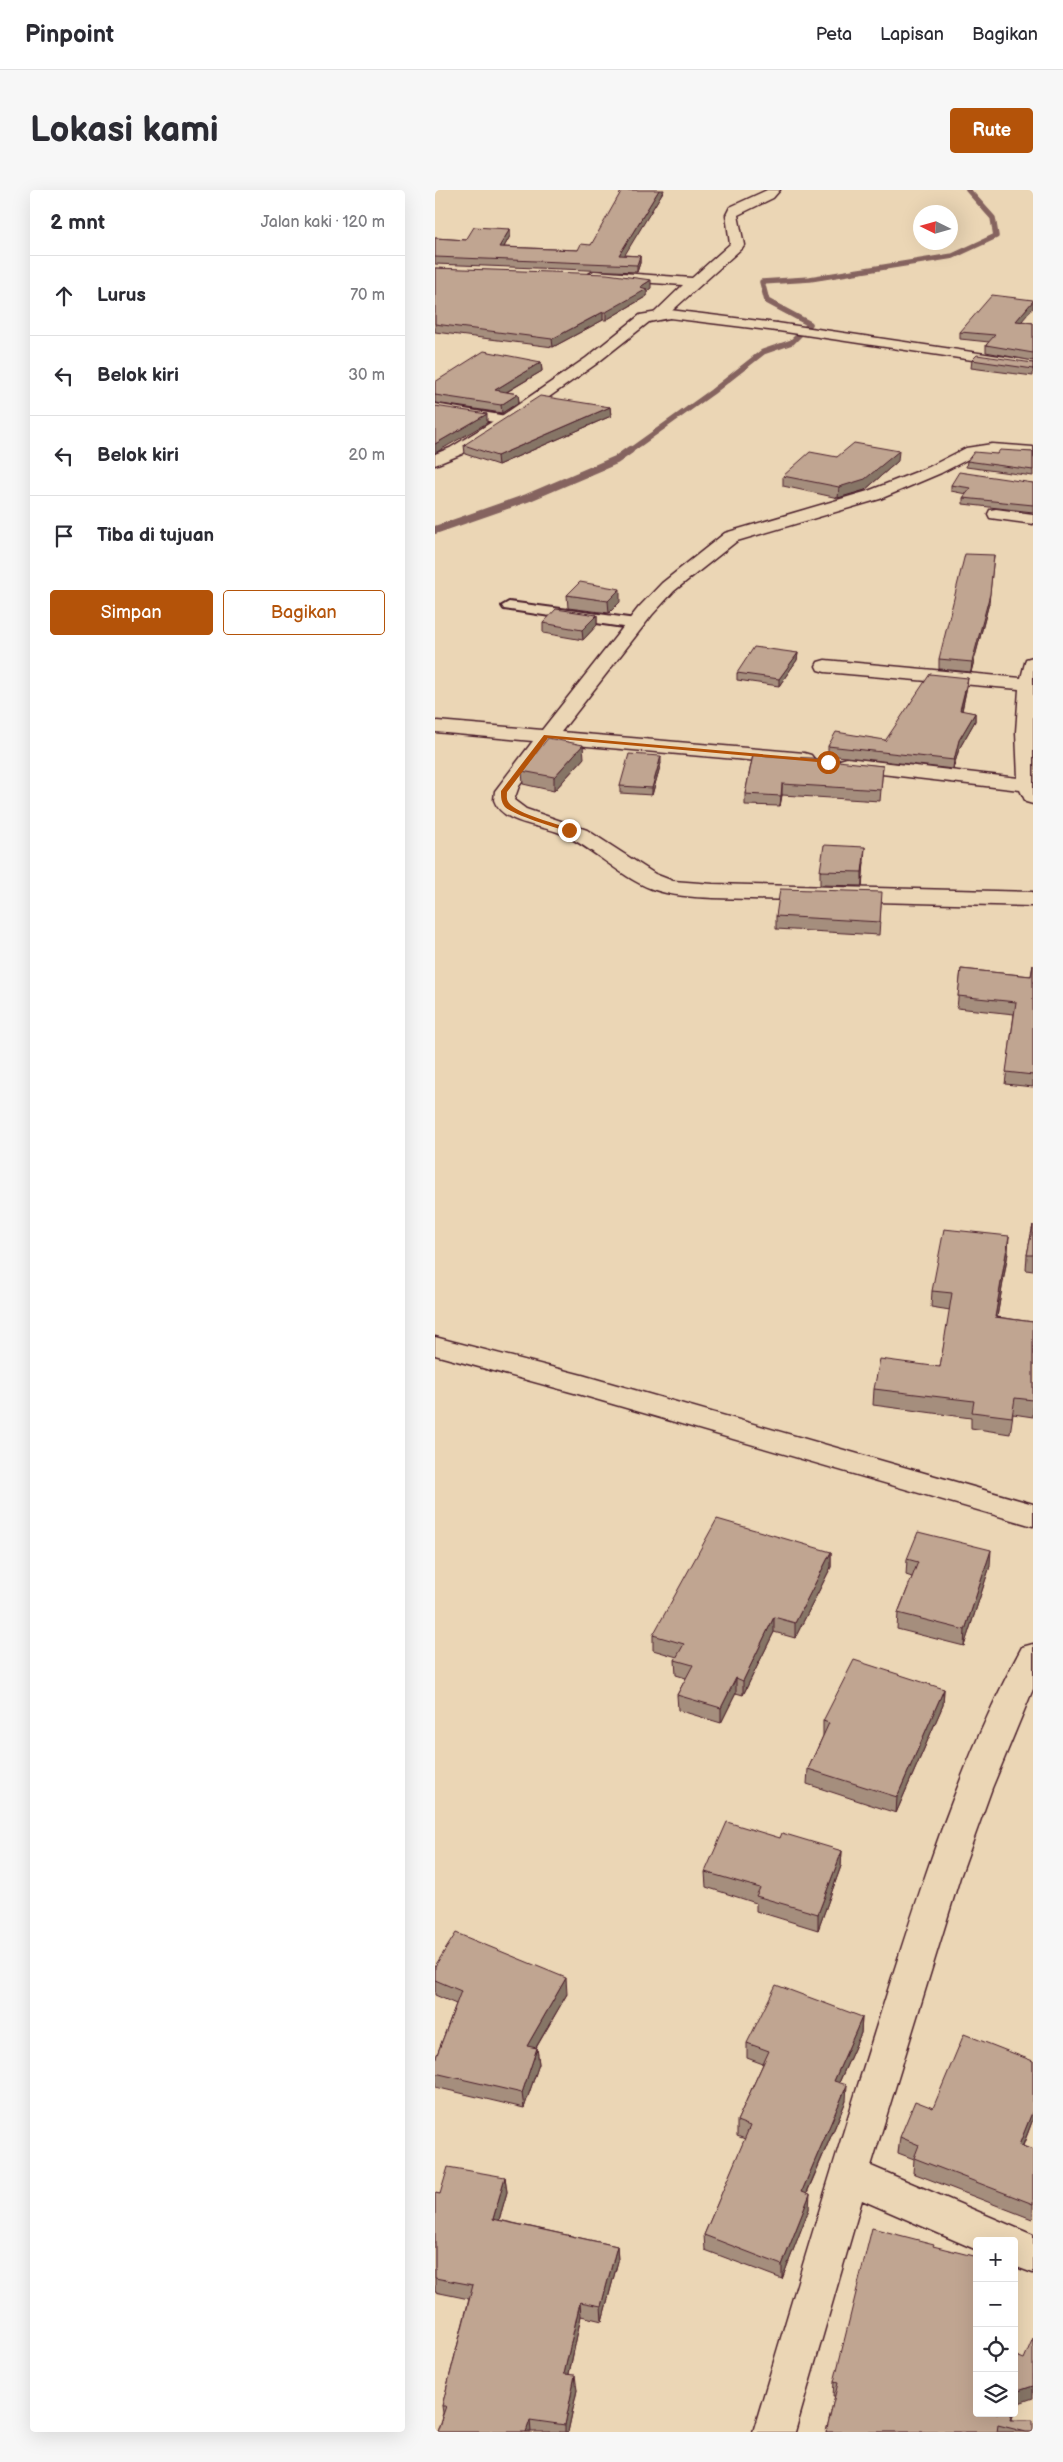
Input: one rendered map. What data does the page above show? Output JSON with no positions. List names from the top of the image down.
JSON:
{
  "north": "left",
  "page": {
    "header": "Pinpoint",
    "nav": ["Peta", "Lapisan", "Bagikan"],
    "buttons": [
      "Rute",
      ["Simpan", "Bagikan"]
    ],
    "title": "Lokasi kami",
    "heading": ["2 mnt", "Jalan kaki · 120 m"],
    "list": [
      ["Lurus", "70 m"],
      ["Belok kiri", "30 m"],
      ["Belok kiri", "20 m"],
      "Tiba di tujuan"
    ],
    "map_buttons": ["+", "−"]
  }
}
